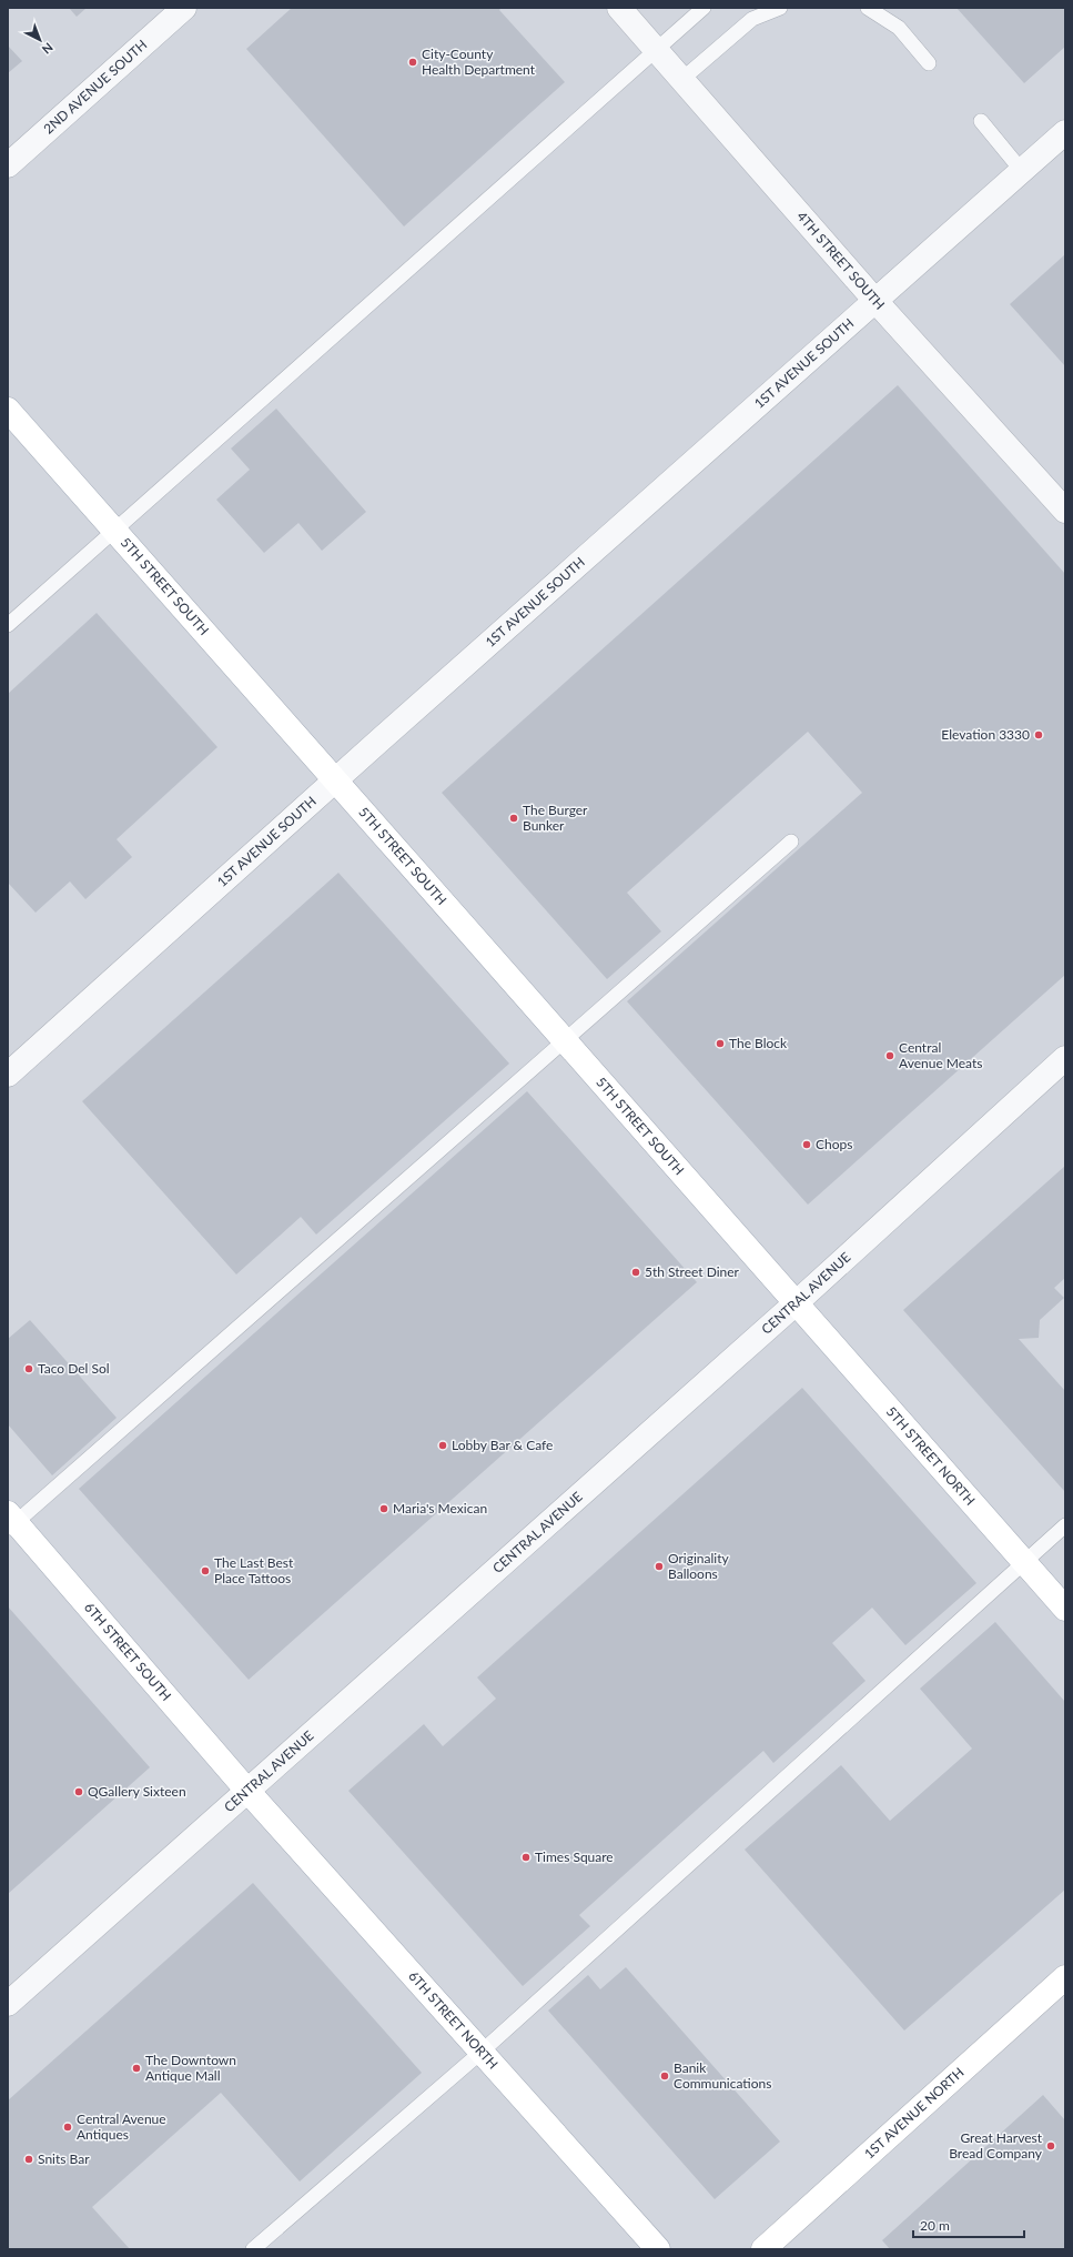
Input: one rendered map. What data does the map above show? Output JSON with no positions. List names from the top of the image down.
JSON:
{
  "streets": {
    "main road": [
      "5TH STREET SOUTH",
      "5TH STREET NORTH",
      "6TH STREET SOUTH",
      "6TH STREET NORTH",
      "1ST AVENUE NORTH"
    ],
    "street": [
      "2ND AVENUE SOUTH",
      "4TH STREET SOUTH",
      "1ST AVENUE SOUTH",
      "CENTRAL AVENUE"
    ]
  },
  "crossings": [
    ["4TH STREET SOUTH", "1ST AVENUE SOUTH"],
    ["1ST AVENUE SOUTH", "5TH STREET SOUTH"],
    ["5TH STREET SOUTH", "CENTRAL AVENUE"],
    ["5TH STREET SOUTH", "5TH STREET NORTH"],
    ["CENTRAL AVENUE", "5TH STREET NORTH"],
    ["CENTRAL AVENUE", "6TH STREET SOUTH"],
    ["CENTRAL AVENUE", "6TH STREET NORTH"],
    ["6TH STREET SOUTH", "6TH STREET NORTH"]
  ],
  "places": [
    "City-County Health Department",
    "Elevation 3330",
    "The Burger Bunker",
    "The Block",
    "Central Avenue Meats",
    "Chops",
    "5th Street Diner",
    "Taco Del Sol",
    "Lobby Bar & Cafe",
    "Maria's Mexican",
    "Originality Balloons",
    "The Last Best Place Tattoos",
    "QGallery Sixteen",
    "Times Square",
    "The Downtown Antique Mall",
    "Banik Communications",
    "Central Avenue Antiques",
    "Great Harvest Bread Company",
    "Snits Bar"
  ],
  "scale_bar": "20 m",
  "north": "bottom right"
}
